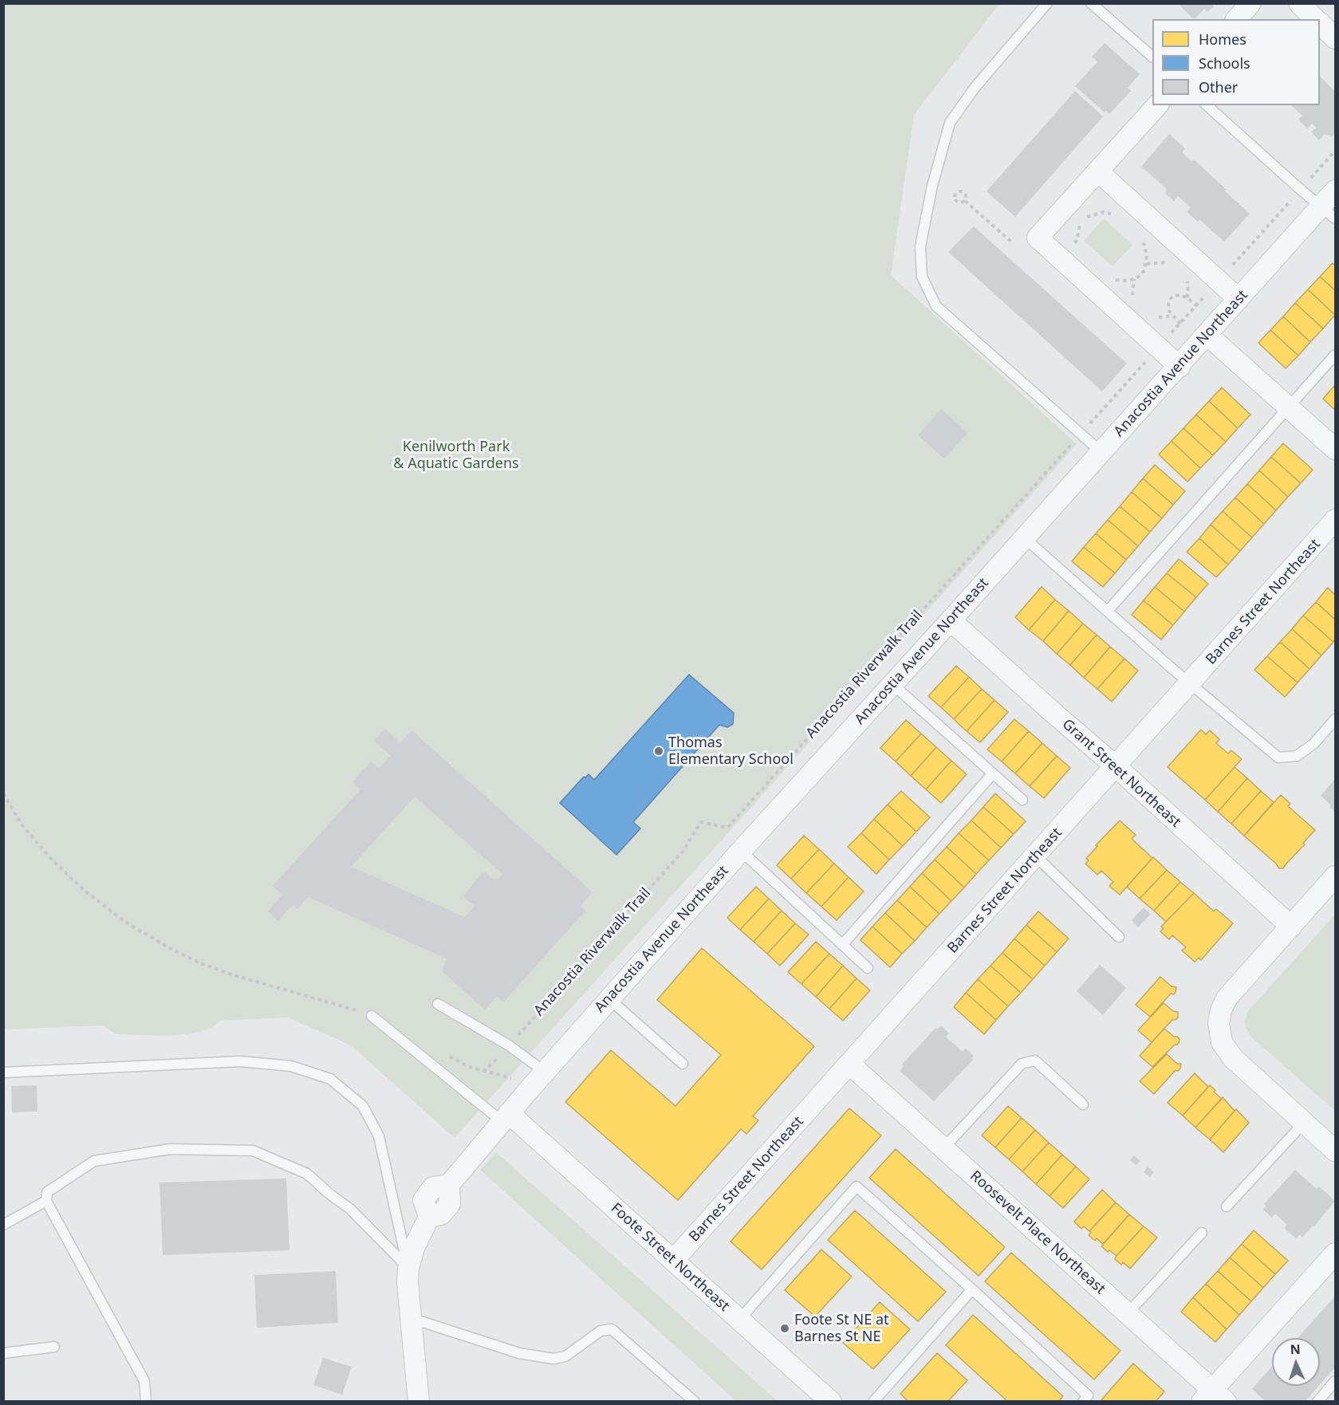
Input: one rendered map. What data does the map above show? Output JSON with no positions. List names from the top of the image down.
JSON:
{
  "streets": {
    "street": [
      "Anacostia Avenue Northeast",
      "Barnes Street Northeast",
      "Grant Street Northeast",
      "Roosevelt Place Northeast",
      "Foote Street Northeast"
    ],
    "path": ["Anacostia Riverwalk Trail"]
  },
  "crossings": [
    ["Anacostia Avenue Northeast", "Grant Street Northeast"],
    ["Anacostia Avenue Northeast", "Foote Street Northeast"],
    ["Barnes Street Northeast", "Grant Street Northeast"],
    ["Barnes Street Northeast", "Roosevelt Place Northeast"],
    ["Barnes Street Northeast", "Foote Street Northeast"]
  ],
  "parks": ["Kenilworth Park & Aquatic Gardens"],
  "places": ["Thomas Elementary School", "Foote St NE at Barnes St NE"],
  "legend": ["Homes", "Schools", "Other"],
  "north": "top"
}
